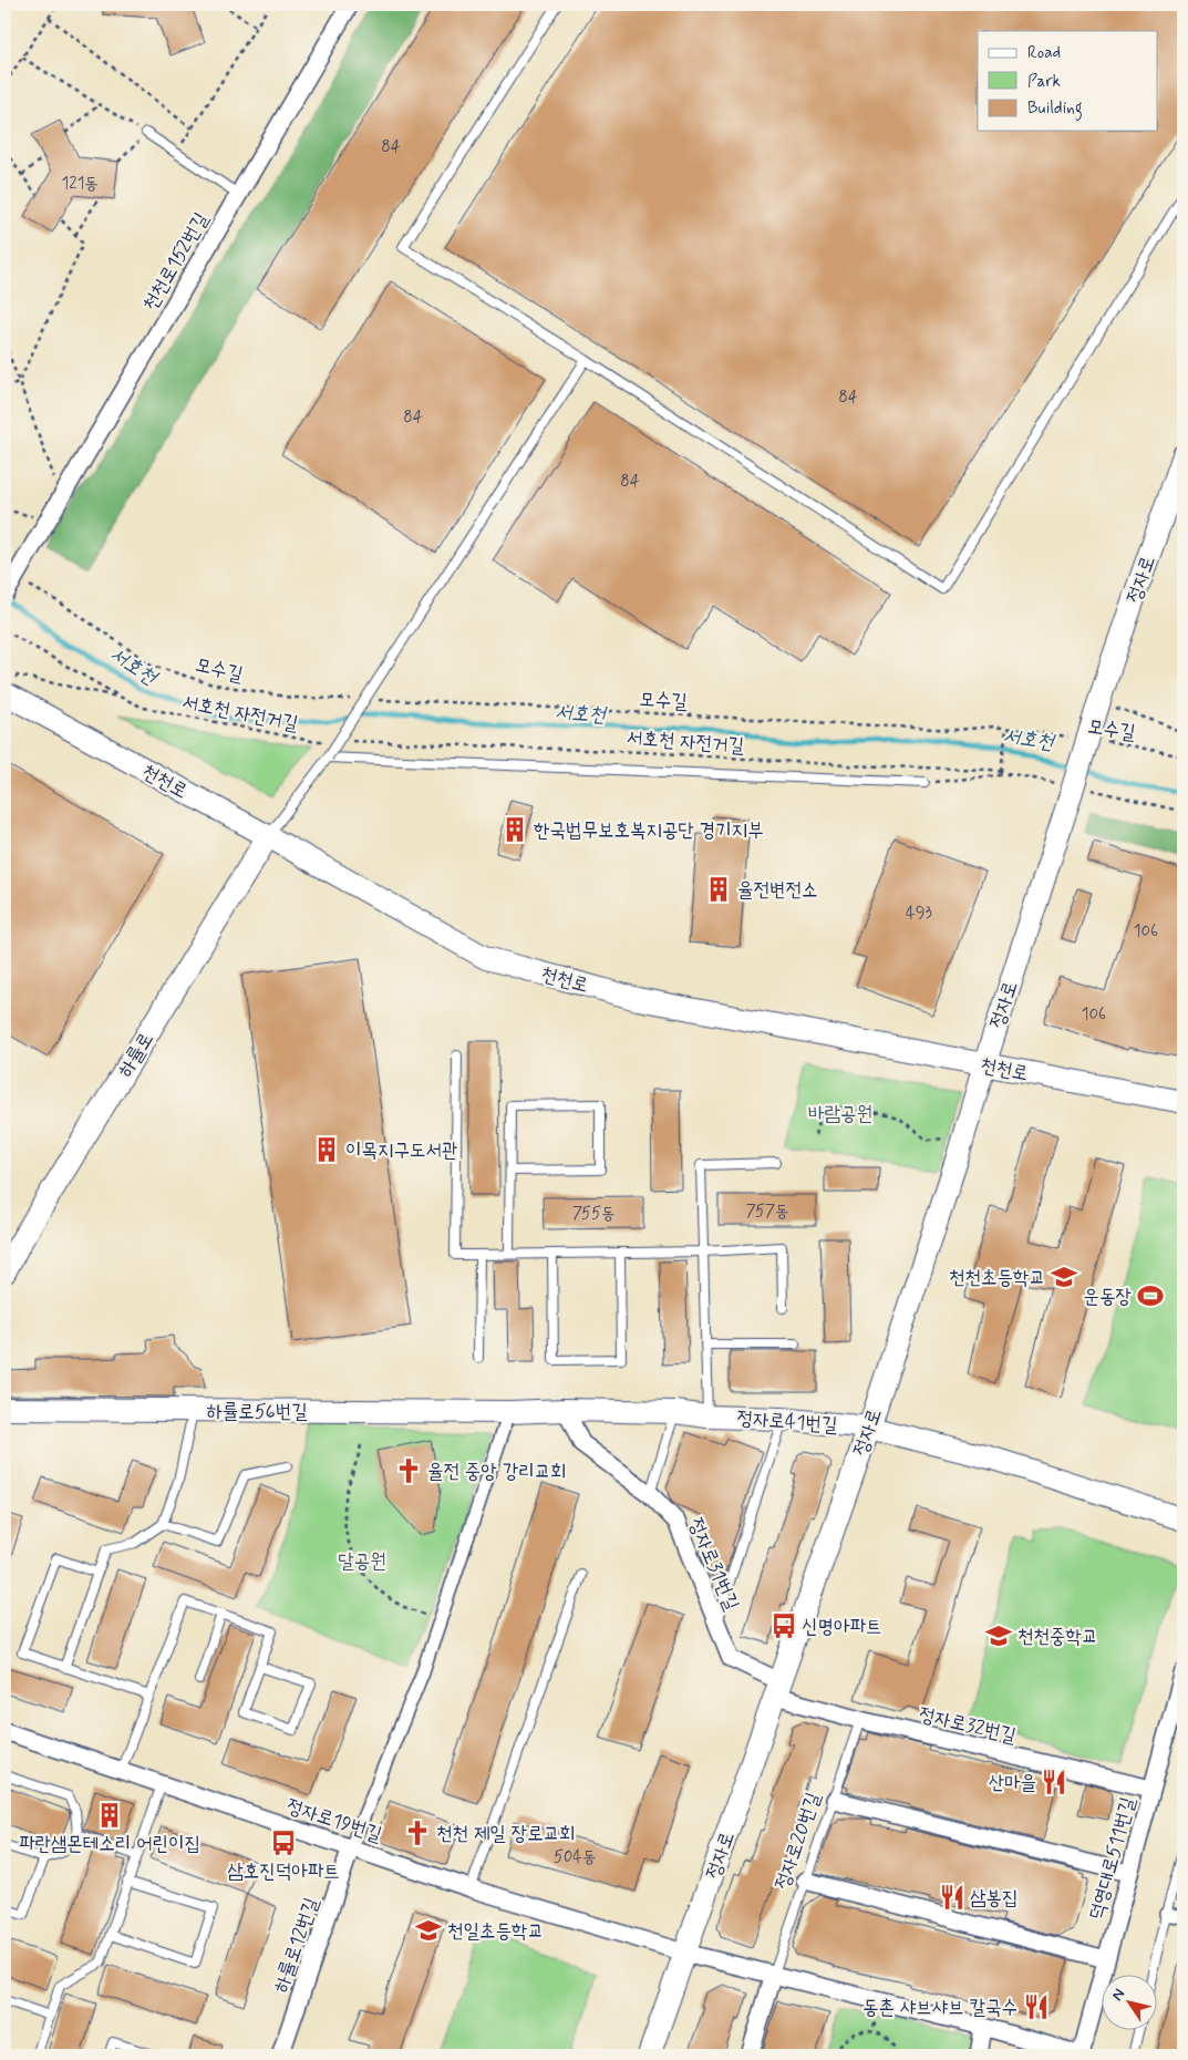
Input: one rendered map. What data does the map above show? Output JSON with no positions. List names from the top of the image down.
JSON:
{
  "streets": {
    "street": [
      "천천로152번길",
      "정자로",
      "천천로",
      "하률로",
      "하률로56번길",
      "정자로41번길",
      "정자로31번길",
      "정자로32번길",
      "정자로19번길",
      "덕영대로511번길",
      "하률로12번길"
    ],
    "lane": ["정자로20번길"],
    "path": ["모수길", "서호천 자전거길"]
  },
  "crossings": [
    ["정자로", "서호천 자전거길"],
    ["정자로", "천천로"],
    ["정자로", "정자로41번길"],
    ["정자로", "정자로31번길"],
    ["정자로", "정자로32번길"],
    ["정자로", "정자로19번길"],
    ["천천로", "하률로"],
    ["하률로56번길", "정자로41번길"],
    ["정자로41번길", "정자로31번길"],
    ["정자로31번길", "정자로32번길"],
    ["정자로32번길", "정자로20번길"],
    ["정자로32번길", "덕영대로511번길"],
    ["정자로19번길", "하률로12번길"]
  ],
  "water": ["서호천"],
  "parks": ["바람공원", "달공원"],
  "places": {
    "building": [
      "한국법무보호복지공단 경기지부",
      "율전변전소",
      "이목지구도서관",
      "파란샘몬테소리 어린이집"
    ],
    "school or university": ["천천초등학교", "천천중학교", "천일초등학교"],
    "sports": ["운동장"],
    "church": ["율전 중앙 강리교회", "천천 제일 장로교회"],
    "bus stop": ["신명아파트", "삼호진덕아파트"],
    "restaurant": ["산마을", "삼봉집", "동촌 샤브샤브 칼국수"]
  },
  "house_numbers": [
    "84",
    "121동",
    "84",
    "84",
    "84",
    "493",
    "106",
    "106",
    "757동",
    "755동",
    "504동"
  ],
  "legend": ["Road", "Park", "Building"],
  "north": "top left"
}
